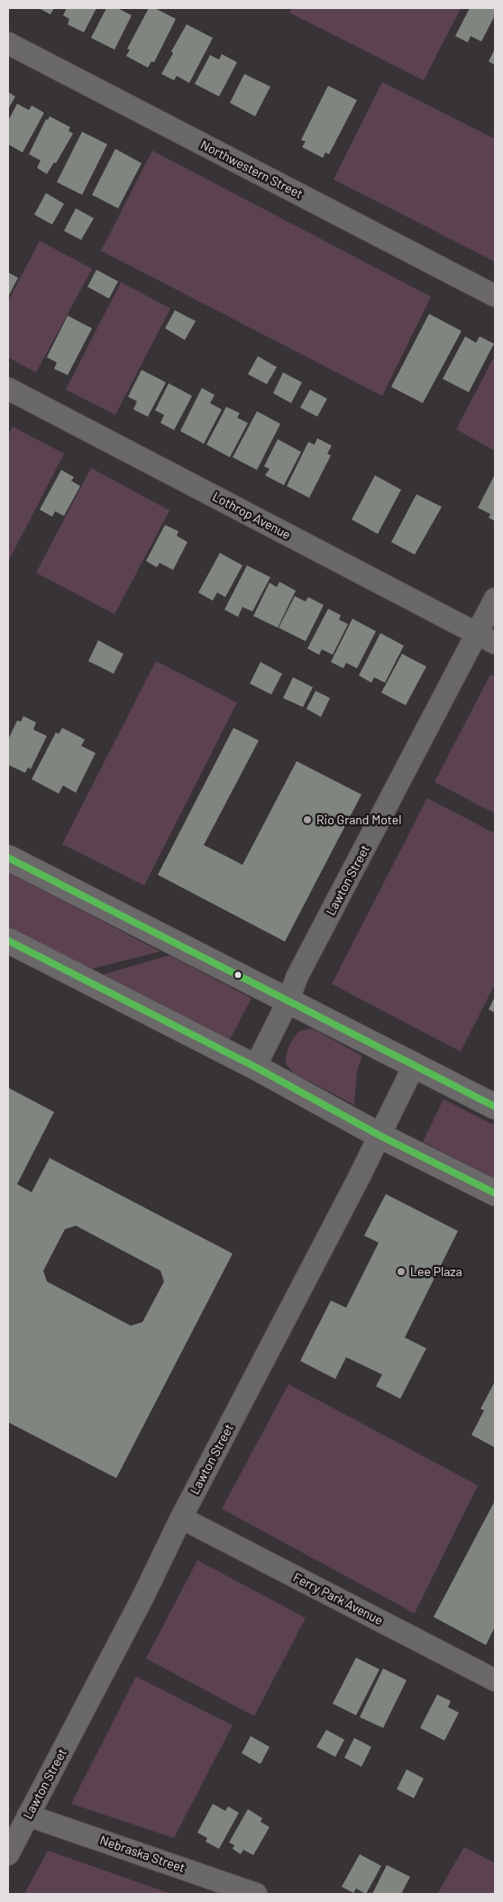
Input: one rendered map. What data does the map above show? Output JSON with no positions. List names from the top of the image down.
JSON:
{
  "streets": {
    "street": [
      "Northwestern Street",
      "Lothrop Avenue",
      "Lawton Street",
      "Ferry Park Avenue",
      "Nebraska Street"
    ]
  },
  "crossings": [
    ["Lothrop Avenue", "Lawton Street"],
    ["Lawton Street", "Ferry Park Avenue"],
    ["Lawton Street", "Nebraska Street"]
  ],
  "places": ["Rio Grand Motel", "Lee Plaza"]
}
